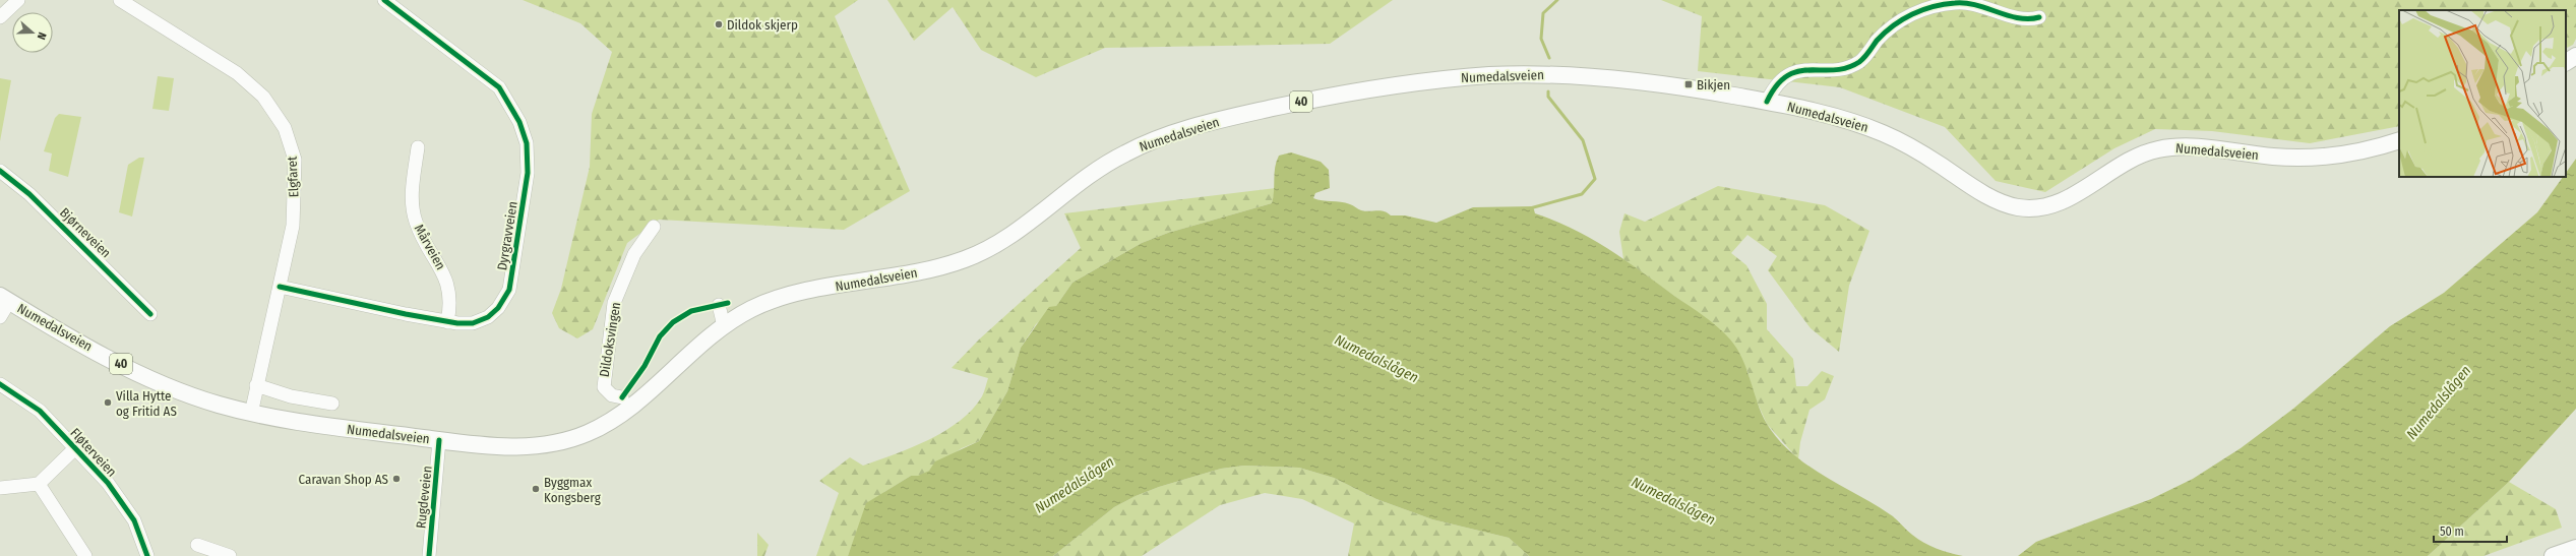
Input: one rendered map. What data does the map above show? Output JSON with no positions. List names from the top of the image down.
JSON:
{
  "streets": {
    "main road": ["Numedalsveien", "40"],
    "street": [
      "Elgfaret",
      "Bjørneveien",
      "Dyrgravveien",
      "Mårveien",
      "Dildoksvingen",
      "Fløterveien",
      "Rugdeveien"
    ]
  },
  "crossings": [
    ["Numedalsveien", "Elgfaret"],
    ["Numedalsveien", "Rugdeveien"],
    ["Elgfaret", "Dyrgravveien"],
    ["Dyrgravveien", "Mårveien"]
  ],
  "water": ["Numedalslågen"],
  "places": {
    "other": [
      "Dildok skjerp",
      "Villa Hytte og Fritid AS",
      "Caravan Shop AS",
      "Byggmax Kongsberg"
    ],
    "transit": ["Bikjen"]
  },
  "scale_bar": "50 m",
  "north": "right"
}
